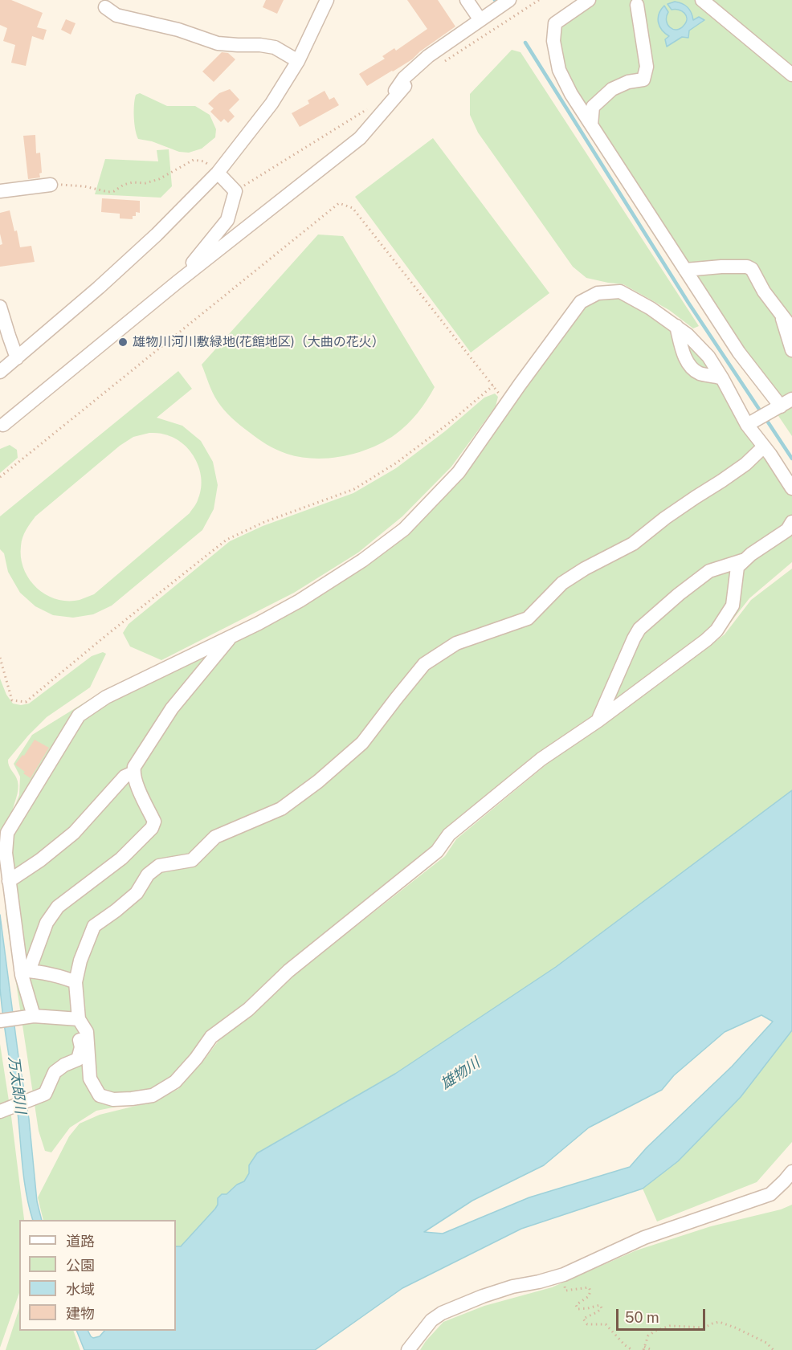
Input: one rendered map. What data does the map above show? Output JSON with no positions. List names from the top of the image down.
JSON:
{
  "water": ["雄物川", "万太郎川"],
  "places": ["雄物川河川敷緑地(花館地区)（大曲の花火）"],
  "legend": [
    "道路",
    "公園",
    "水域",
    "建物"
  ],
  "scale_bar": "50 m"
}
